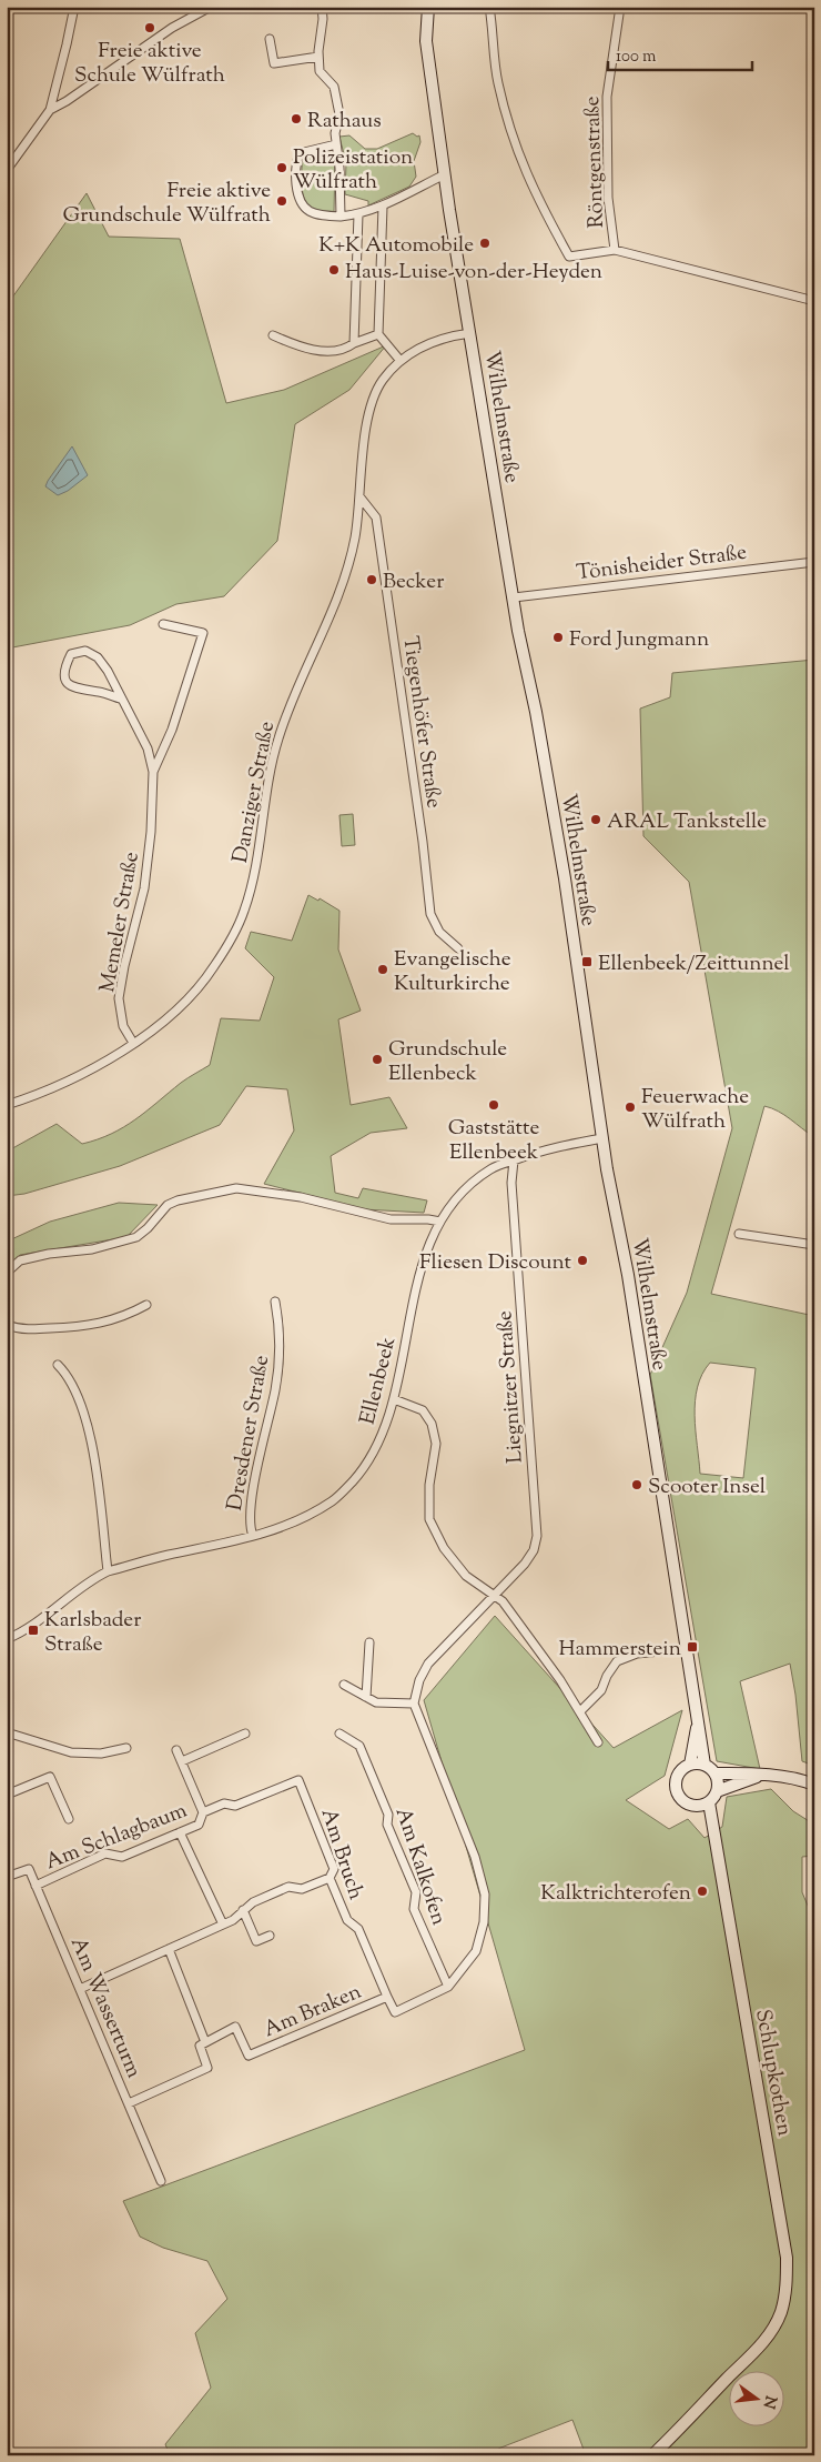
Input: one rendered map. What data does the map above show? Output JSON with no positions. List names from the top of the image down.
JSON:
{
  "streets": {
    "main road": ["Wilhelmstraße", "Schlupkothen"],
    "street": [
      "Röntgenstraße",
      "Tönisheider Straße",
      "Tiegenhöfer Straße",
      "Danziger Straße",
      "Memeler Straße",
      "Ellenbeek",
      "Liegnitzer Straße",
      "Dresdener Straße",
      "Am Schlagbaum",
      "Am Bruch",
      "Am Kalkofen",
      "Am Wasserturm",
      "Am Braken"
    ]
  },
  "crossings": [
    ["Wilhelmstraße", "Tönisheider Straße"],
    ["Wilhelmstraße", "Danziger Straße"],
    ["Wilhelmstraße", "Ellenbeek"],
    ["Wilhelmstraße", "Schlupkothen"],
    ["Tiegenhöfer Straße", "Danziger Straße"],
    ["Danziger Straße", "Memeler Straße"],
    ["Ellenbeek", "Liegnitzer Straße"],
    ["Ellenbeek", "Dresdener Straße"],
    ["Am Schlagbaum", "Am Bruch"],
    ["Am Schlagbaum", "Am Wasserturm"],
    ["Am Bruch", "Am Braken"],
    ["Am Kalkofen", "Am Braken"]
  ],
  "places": {
    "other": [
      "Freie aktive Schule Wülfrath",
      "Rathaus",
      "Polizeistation Wülfrath",
      "Freie aktive Grundschule Wülfrath",
      "K+K Automobile",
      "Haus-Luise-von-der-Heyden",
      "Becker",
      "Ford Jungmann",
      "ARAL Tankstelle",
      "Evangelische Kulturkirche",
      "Grundschule Ellenbeck",
      "Gaststätte Ellenbeek",
      "Feuerwache Wülfrath",
      "Fliesen Discount",
      "Scooter Insel",
      "Kalktrichterofen"
    ],
    "transit": ["Ellenbeek/Zeittunnel", "Karlsbader Straße", "Hammerstein"]
  },
  "scale_bar": "100 m",
  "north": "right"
}
